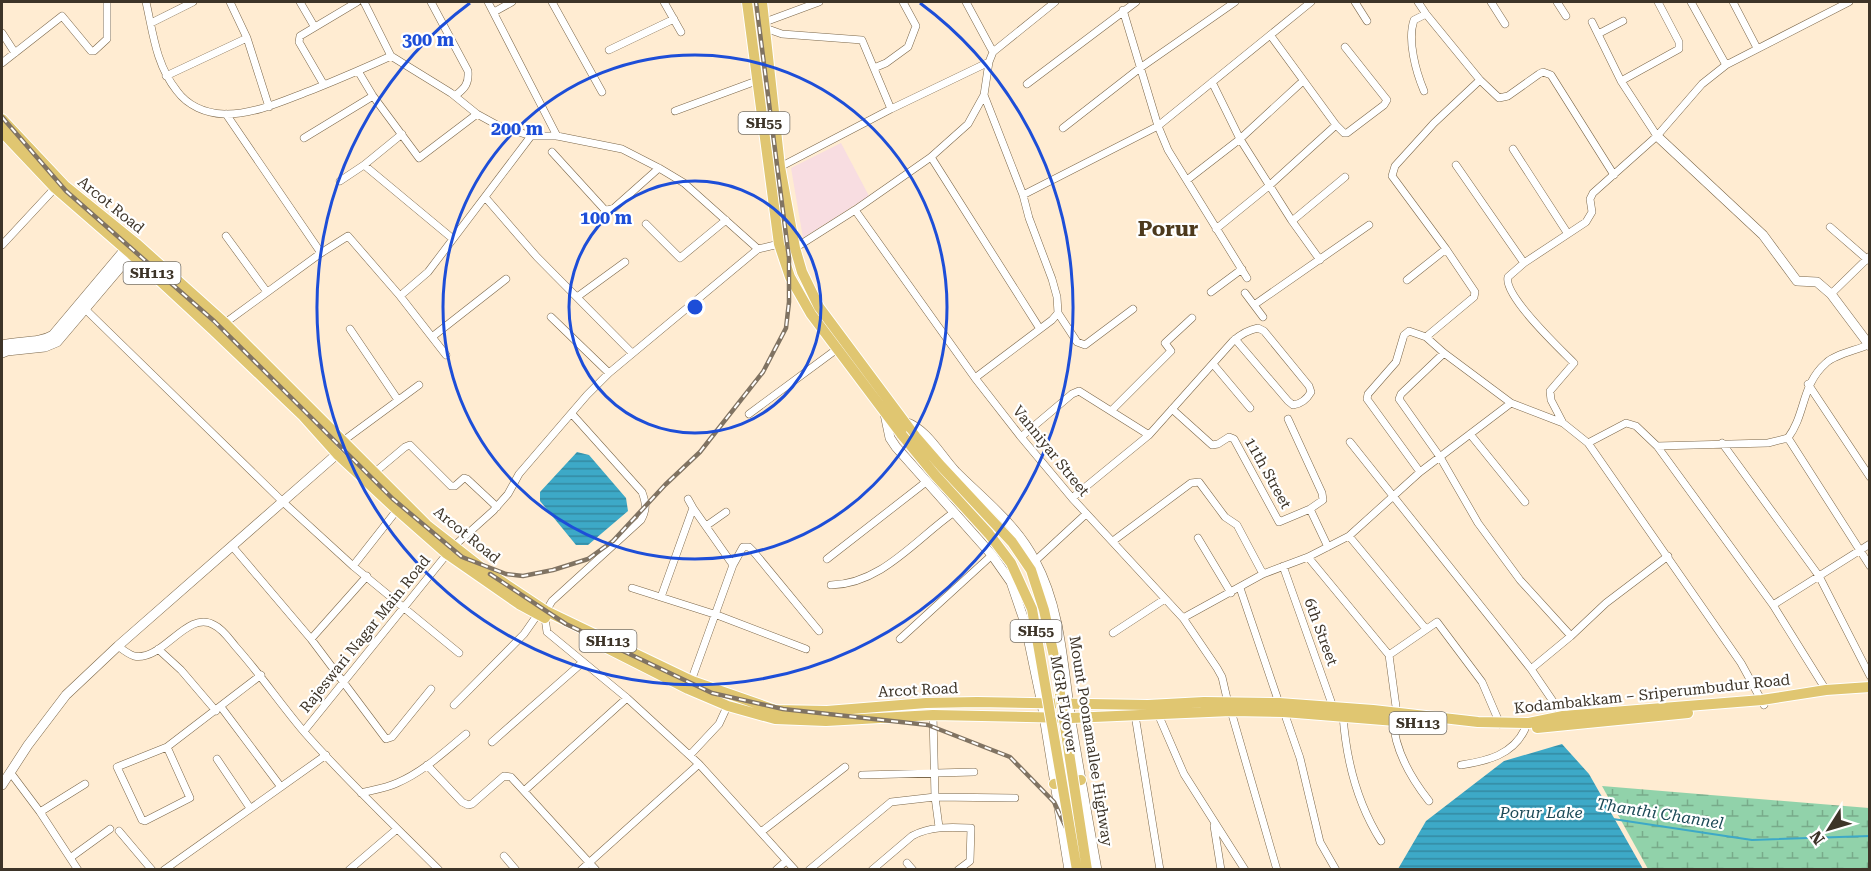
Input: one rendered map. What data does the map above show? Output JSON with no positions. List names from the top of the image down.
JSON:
{
  "streets": {
    "main road": [
      "SH55",
      "Arcot Road",
      "SH113",
      "Kodambakkam – Sriperumbudur Road",
      "MGR FLyover"
    ],
    "street": [
      "Vanniyar Street",
      "11th Street",
      "6th Street",
      "Rajeswari Nagar Main Road",
      "Mount Poonamallee Highway"
    ]
  },
  "crossings": [
    ["SH55", "MGR FLyover"],
    ["SH55", "Mount Poonamallee Highway"],
    ["Arcot Road", "Rajeswari Nagar Main Road"],
    ["Arcot Road", "Kodambakkam – Sriperumbudur Road"],
    ["Vanniyar Street", "Kodambakkam – Sriperumbudur Road"],
    ["6th Street", "Kodambakkam – Sriperumbudur Road"],
    ["Kodambakkam – Sriperumbudur Road", "Mount Poonamallee Highway"],
    ["MGR FLyover", "Mount Poonamallee Highway"]
  ],
  "districts": ["Porur"],
  "water": ["Porur Lake", "Thanthi Channel"],
  "north": "bottom left",
  "rings": ["300 m", "200 m", "100 m"]
}
